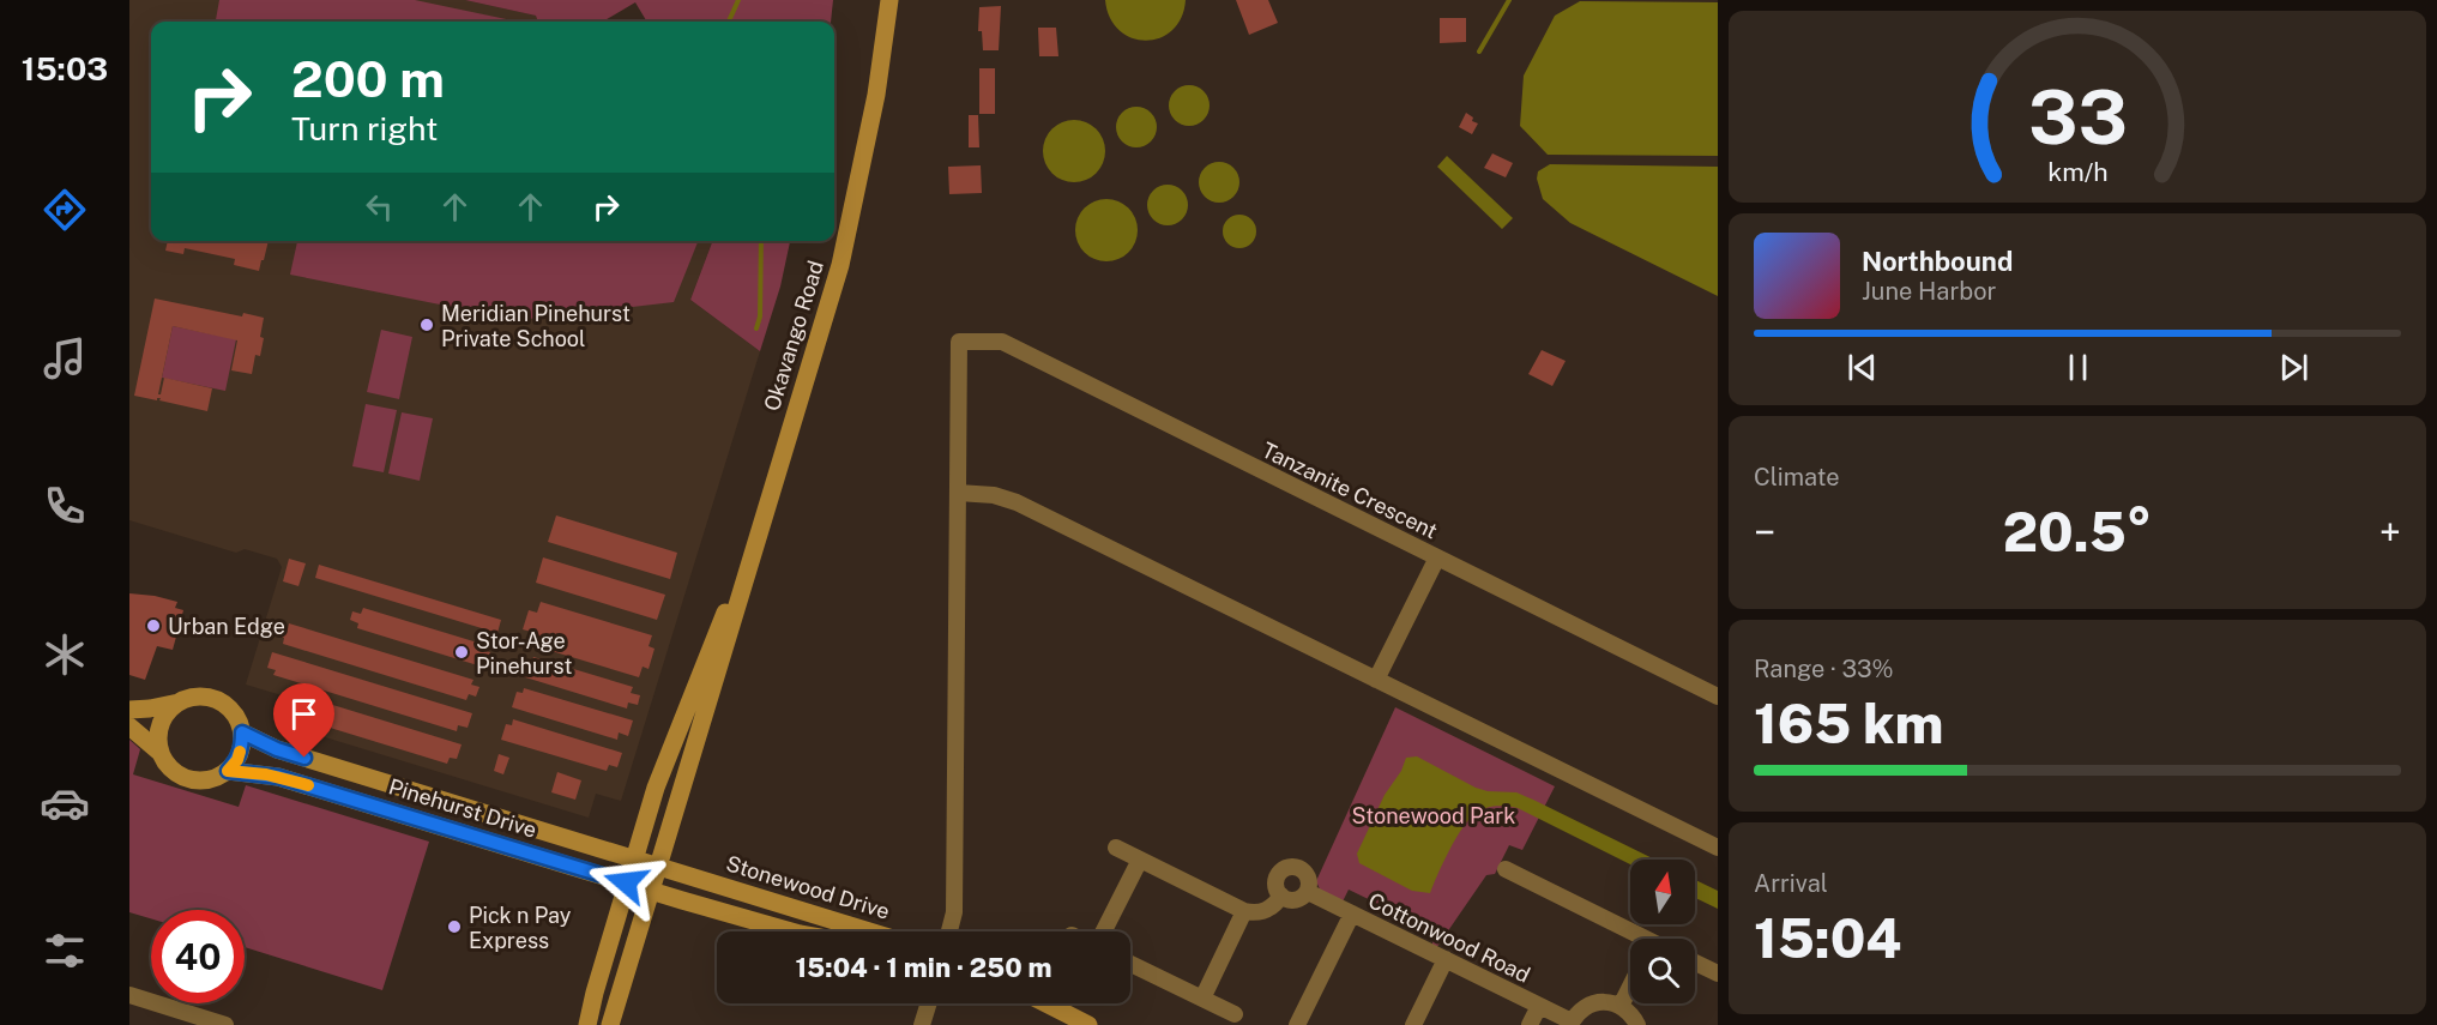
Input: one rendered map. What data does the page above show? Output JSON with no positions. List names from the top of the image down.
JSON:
{
  "streets": {
    "street": [
      "Okavango Road",
      "Tanzanite Crescent",
      "Pinehurst Drive",
      "Stonewood Drive",
      "Cottonwood Road"
    ]
  },
  "crossings": [
    ["Okavango Road", "Pinehurst Drive"],
    ["Pinehurst Drive", "Stonewood Drive"]
  ],
  "parks": ["Stonewood Park"],
  "places": [
    "Meridian Pinehurst Private School",
    "Urban Edge",
    "Stor-Age Pinehurst",
    "Pick n Pay Express"
  ],
  "north": "top",
  "page": {
    "tabs": "15:03",
    "turn": ["200 m", "Turn right"],
    "song": ["Northbound", "June Harbor"],
    "tile": [
      "Climate",
      ["Range · 33%", "165 km"],
      ["Arrival", "15:04"]
    ],
    "heat": ["−", "20.5°", "+"],
    "limit": "40",
    "trip": "15:04 · 1 min · 250 m",
    "gauge": ["33", "km/h"]
  }
}
